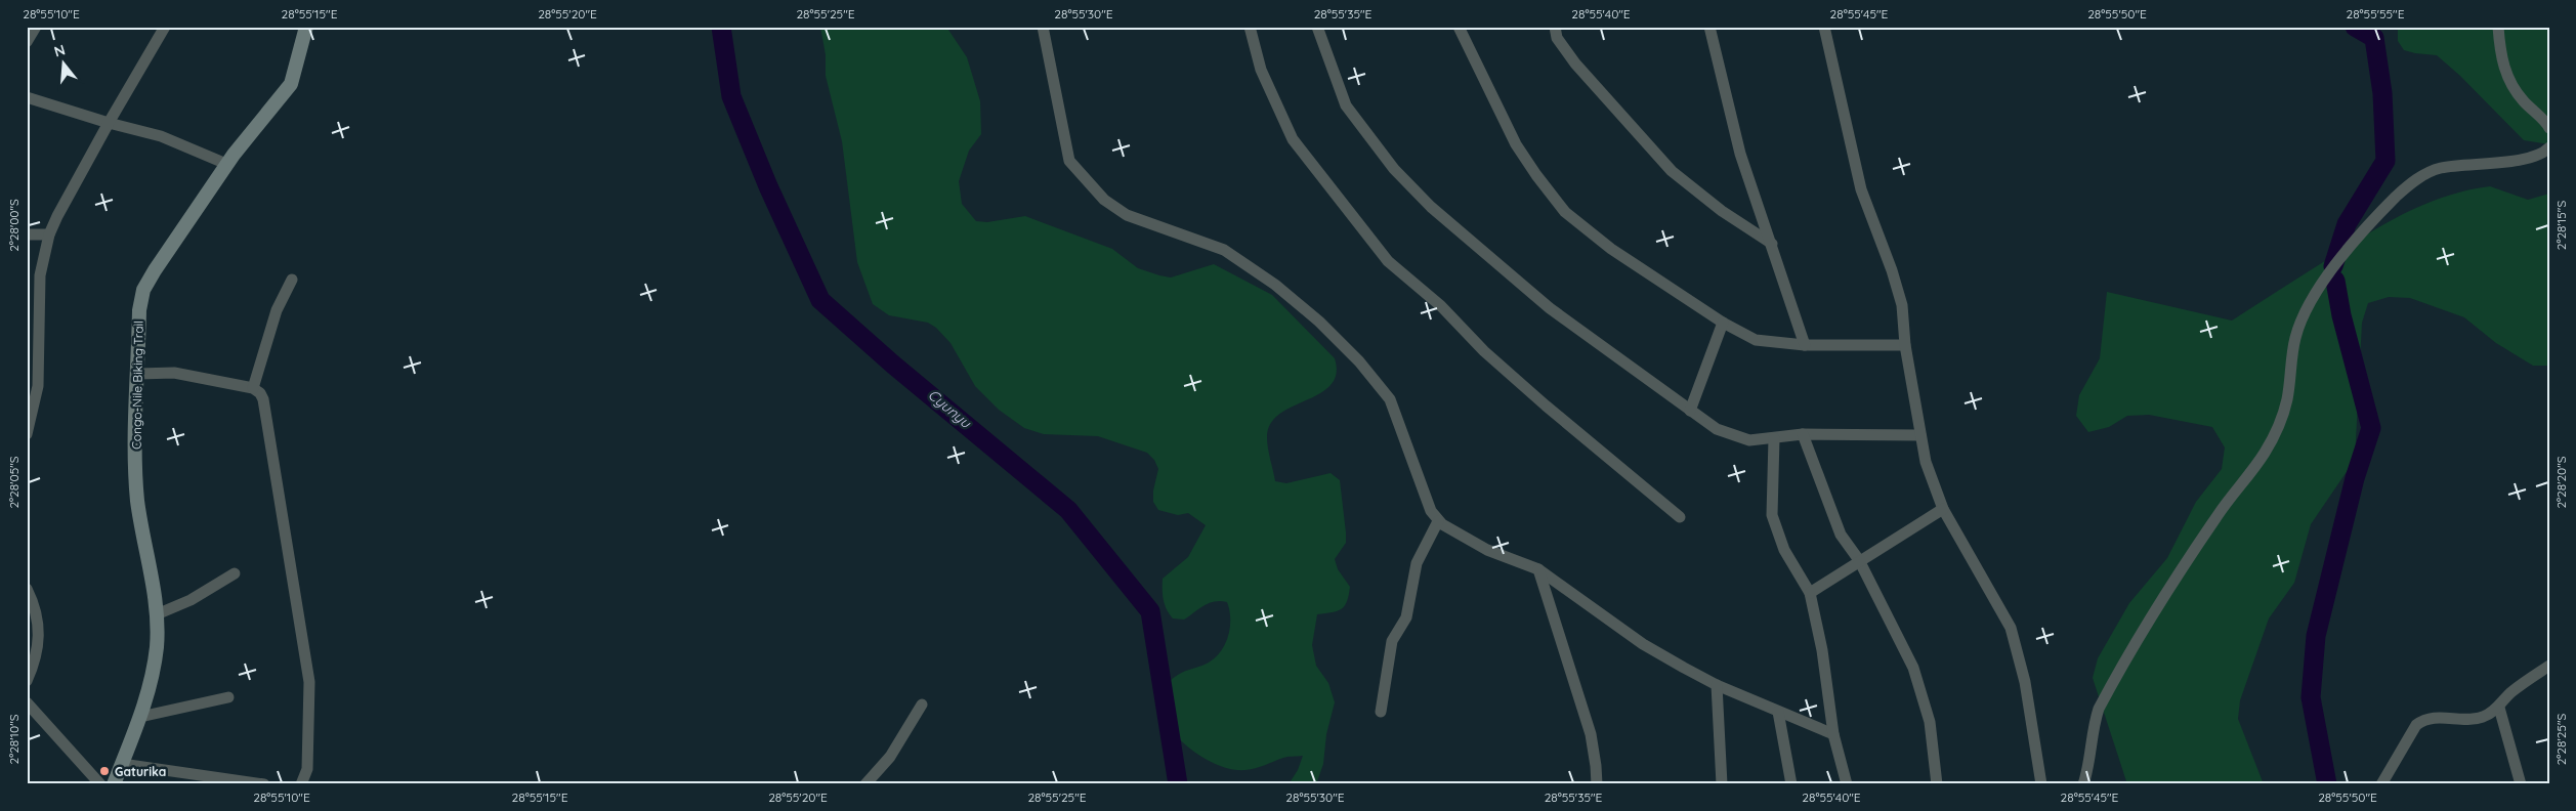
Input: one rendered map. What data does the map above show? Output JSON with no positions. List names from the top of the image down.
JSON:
{
  "streets": {
    "main road": ["Congo-Nile Biking Trail"]
  },
  "water": ["Cyunyu"],
  "places": ["Gaturika"],
  "north": "top",
  "coordinates": [
    "28°55'10\"E",
    "28°55'15\"E",
    "28°55'20\"E",
    "28°55'25\"E",
    "28°55'30\"E",
    "28°55'35\"E",
    "28°55'40\"E",
    "28°55'45\"E",
    "28°55'50\"E",
    "28°55'55\"E",
    "2°28'00\"S",
    "2°28'15\"S",
    "2°28'05\"S",
    "2°28'20\"S",
    "2°28'10\"S",
    "2°28'25\"S"
  ]
}
